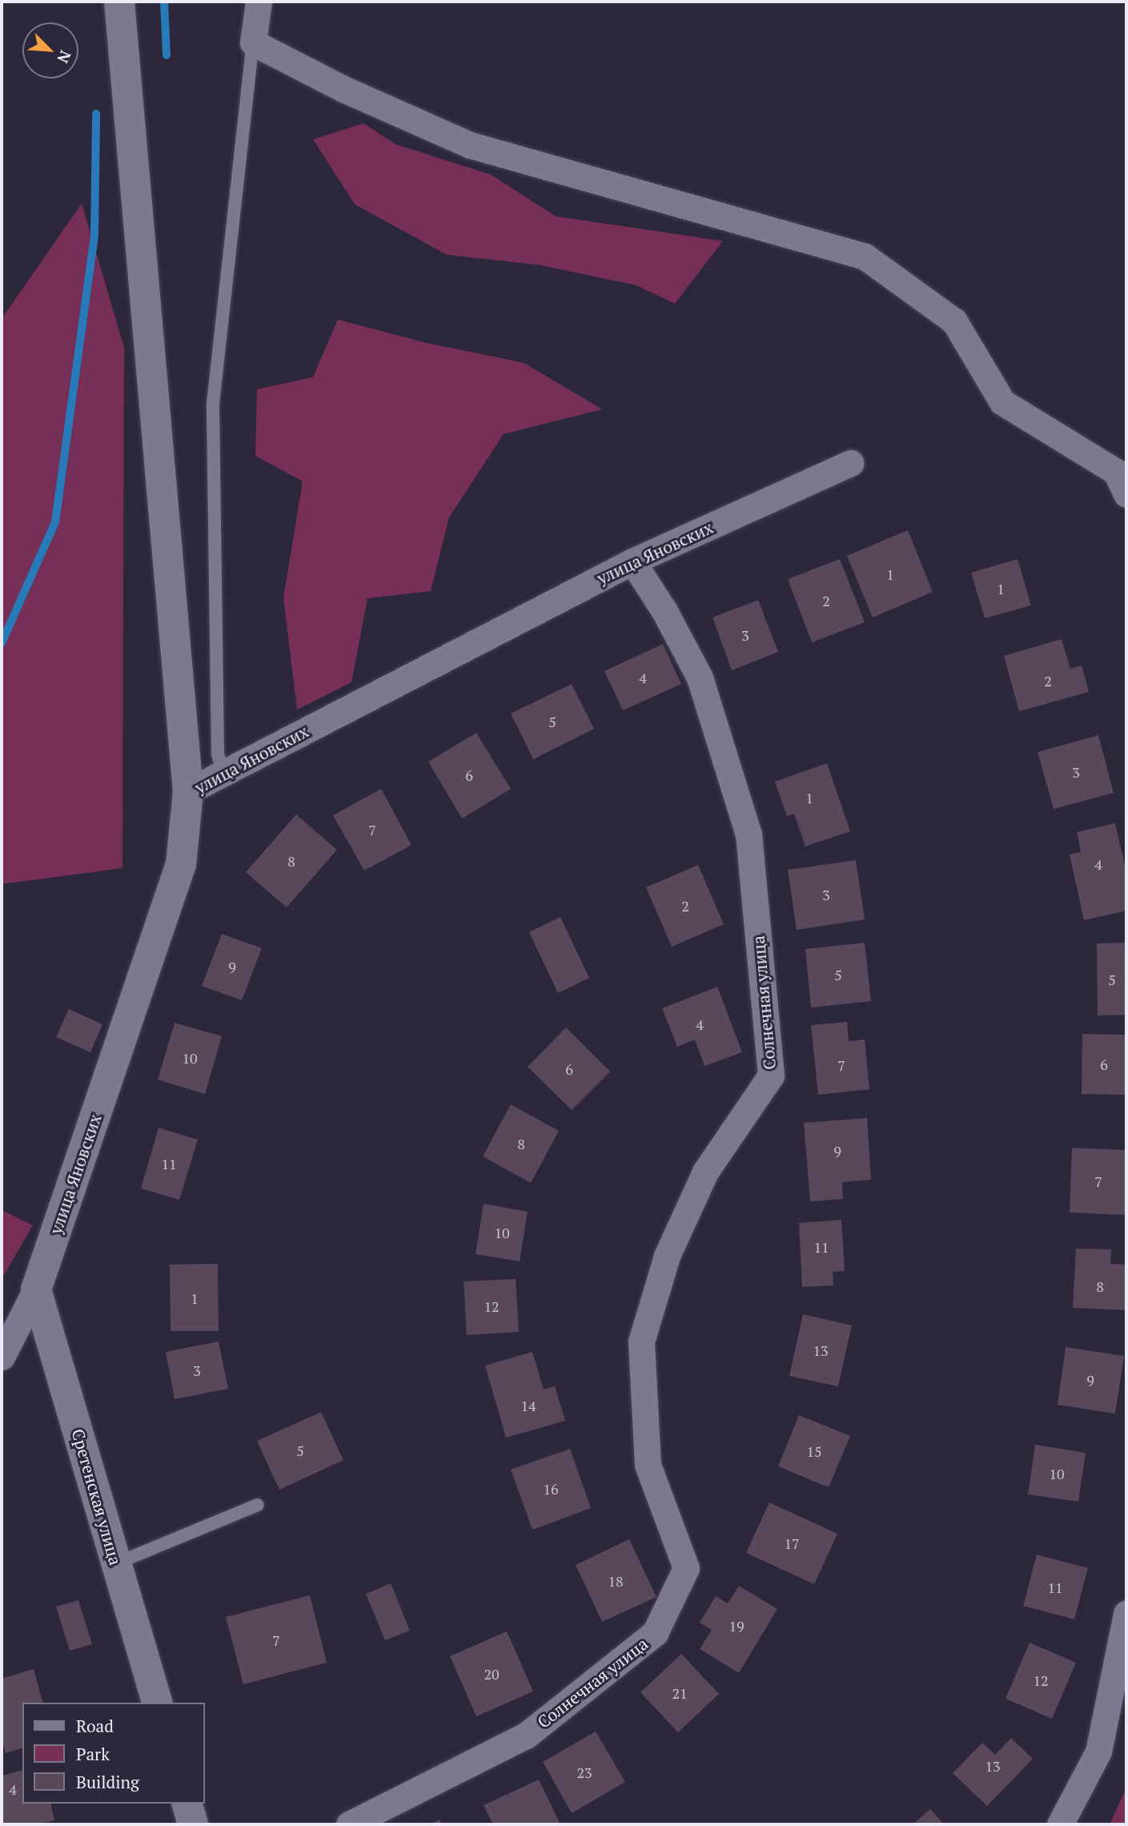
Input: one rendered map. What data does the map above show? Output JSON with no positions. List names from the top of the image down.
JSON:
{
  "streets": {
    "street": ["улица Яновских", "Солнечная улица", "Сретенская улица"]
  },
  "crossings": [
    ["улица Яновских", "Солнечная улица"],
    ["улица Яновских", "Сретенская улица"]
  ],
  "house_numbers": [
    "1",
    "1",
    "2",
    "3",
    "4",
    "2",
    "5",
    "3",
    "6",
    "1",
    "7",
    "8",
    "4",
    "3",
    "2",
    "9",
    "5",
    "5",
    "4",
    "10",
    "6",
    "7",
    "6",
    "8",
    "9",
    "11",
    "7",
    "10",
    "11",
    "8",
    "1",
    "12",
    "13",
    "3",
    "9",
    "14",
    "5",
    "15",
    "10",
    "16",
    "17",
    "18",
    "11",
    "19",
    "7",
    "20",
    "12",
    "21",
    "13",
    "23",
    "4"
  ],
  "legend": ["Road", "Park", "Building"],
  "north": "bottom right"
}
